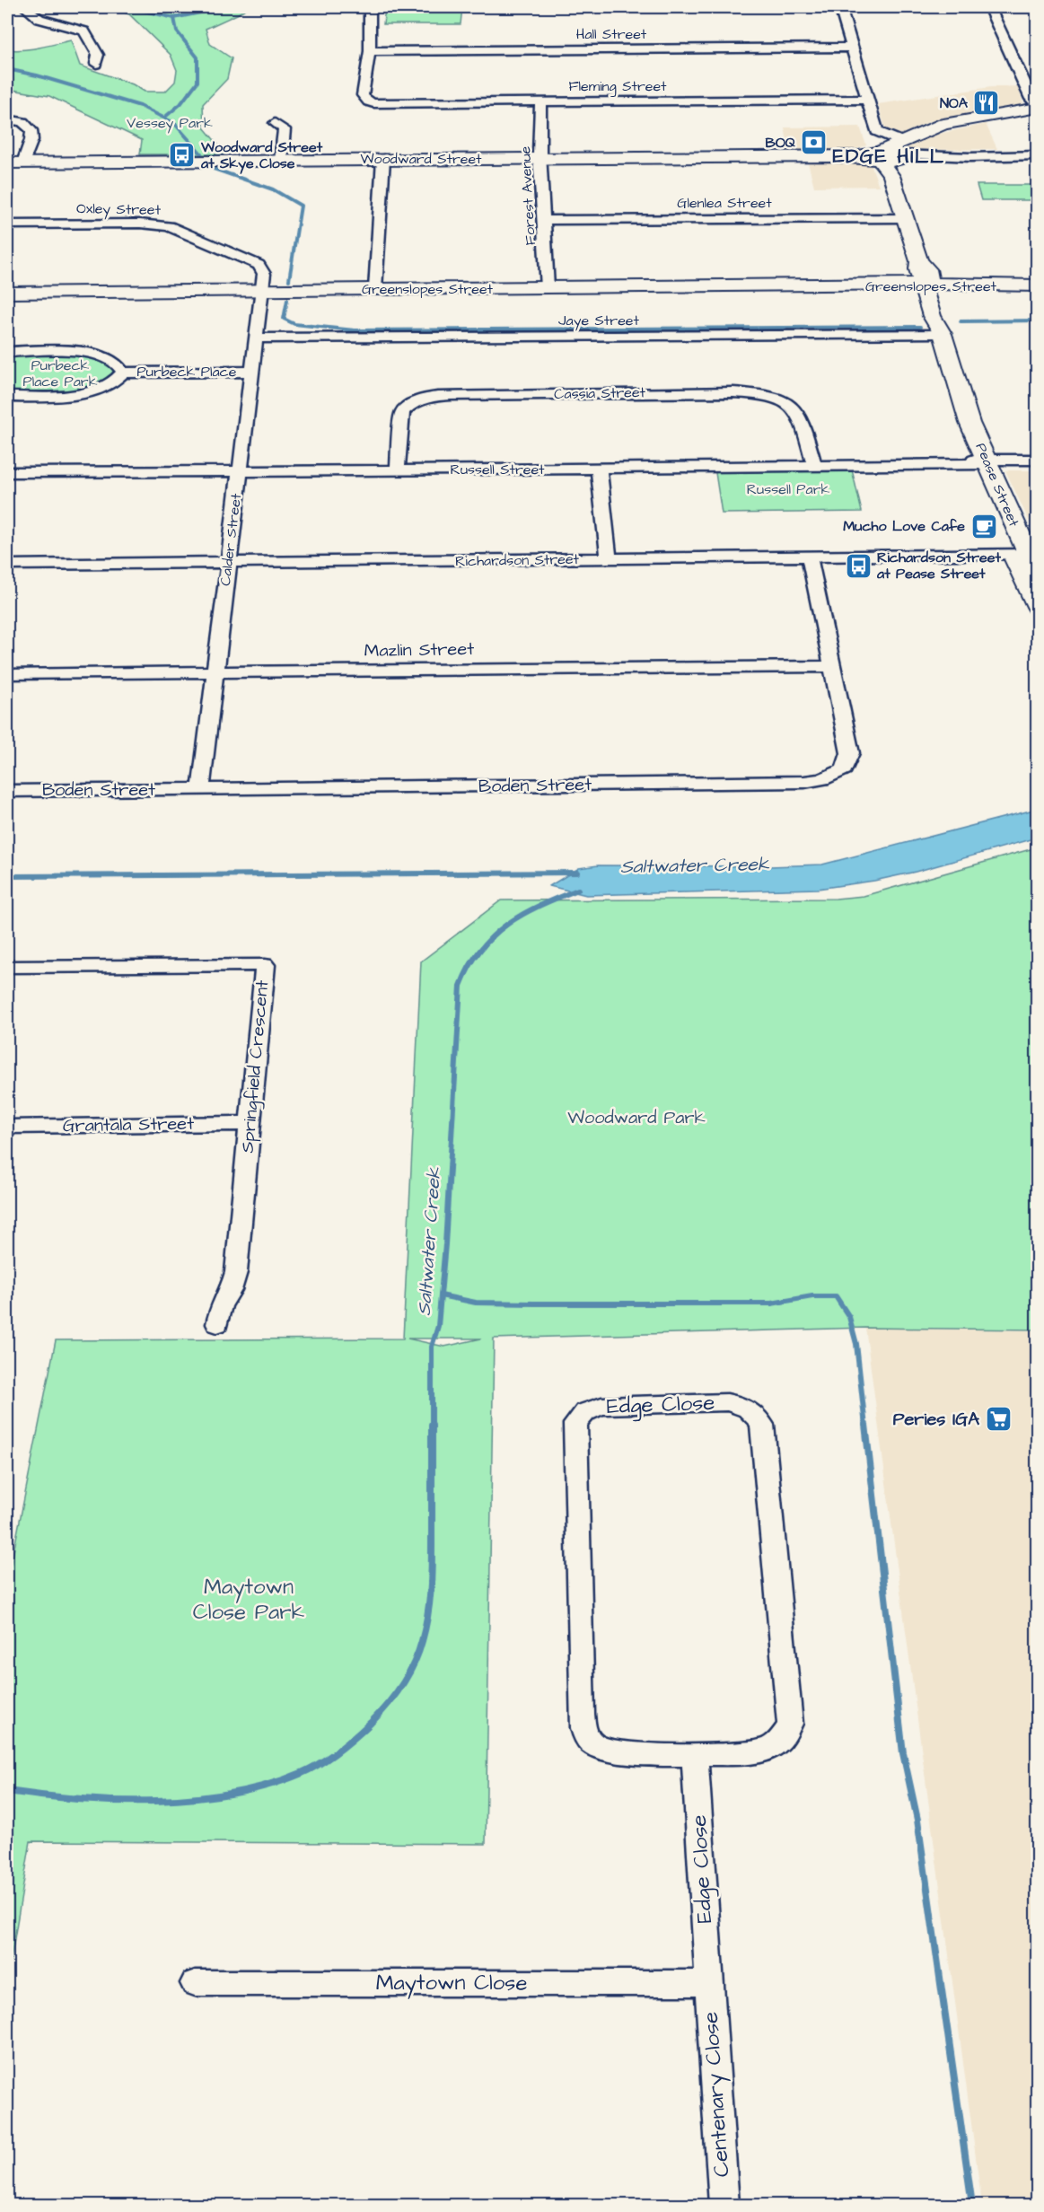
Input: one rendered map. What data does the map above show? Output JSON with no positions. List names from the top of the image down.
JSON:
{
  "streets": {
    "street": [
      "Hall Street",
      "Fleming Street",
      "Woodward Street",
      "Forest Avenue",
      "Glenlea Street",
      "Oxley Street",
      "Greenslopes Street",
      "Jaye Street",
      "Purbeck Place",
      "Cassia Street",
      "Russell Street",
      "Pease Street",
      "Calder Street",
      "Richardson Street",
      "Mazlin Street",
      "Boden Street",
      "Springfield Crescent",
      "Grantala Street",
      "Edge Close",
      "Maytown Close",
      "Centenary Close"
    ]
  },
  "crossings": [
    ["Hall Street", "Fleming Street"],
    ["Fleming Street", "Forest Avenue"],
    ["Woodward Street", "Forest Avenue"],
    ["Woodward Street", "Pease Street"],
    ["Forest Avenue", "Glenlea Street"],
    ["Forest Avenue", "Greenslopes Street"],
    ["Glenlea Street", "Pease Street"],
    ["Oxley Street", "Greenslopes Street"],
    ["Oxley Street", "Calder Street"],
    ["Greenslopes Street", "Pease Street"],
    ["Greenslopes Street", "Calder Street"],
    ["Jaye Street", "Pease Street"],
    ["Jaye Street", "Calder Street"],
    ["Purbeck Place", "Calder Street"],
    ["Cassia Street", "Russell Street"],
    ["Russell Street", "Pease Street"],
    ["Russell Street", "Calder Street"],
    ["Pease Street", "Richardson Street"],
    ["Calder Street", "Richardson Street"],
    ["Calder Street", "Mazlin Street"],
    ["Calder Street", "Boden Street"],
    ["Richardson Street", "Boden Street"],
    ["Mazlin Street", "Boden Street"],
    ["Springfield Crescent", "Grantala Street"],
    ["Edge Close", "Maytown Close"],
    ["Edge Close", "Centenary Close"],
    ["Maytown Close", "Centenary Close"]
  ],
  "districts": ["EDGE HILL"],
  "water": ["Saltwater Creek"],
  "parks": [
    "Vessey Park",
    "Purbeck Place Park",
    "Russell Park",
    "Woodward Park",
    "Maytown Close Park"
  ],
  "places": {
    "restaurant": ["NOA"],
    "bank": ["BOQ"],
    "bus stop": ["Woodward Street at Skye Close", "Richardson Street at Pease Street"],
    "cafe": ["Mucho Love Cafe"],
    "supermarket": ["Peries IGA"]
  }
}
